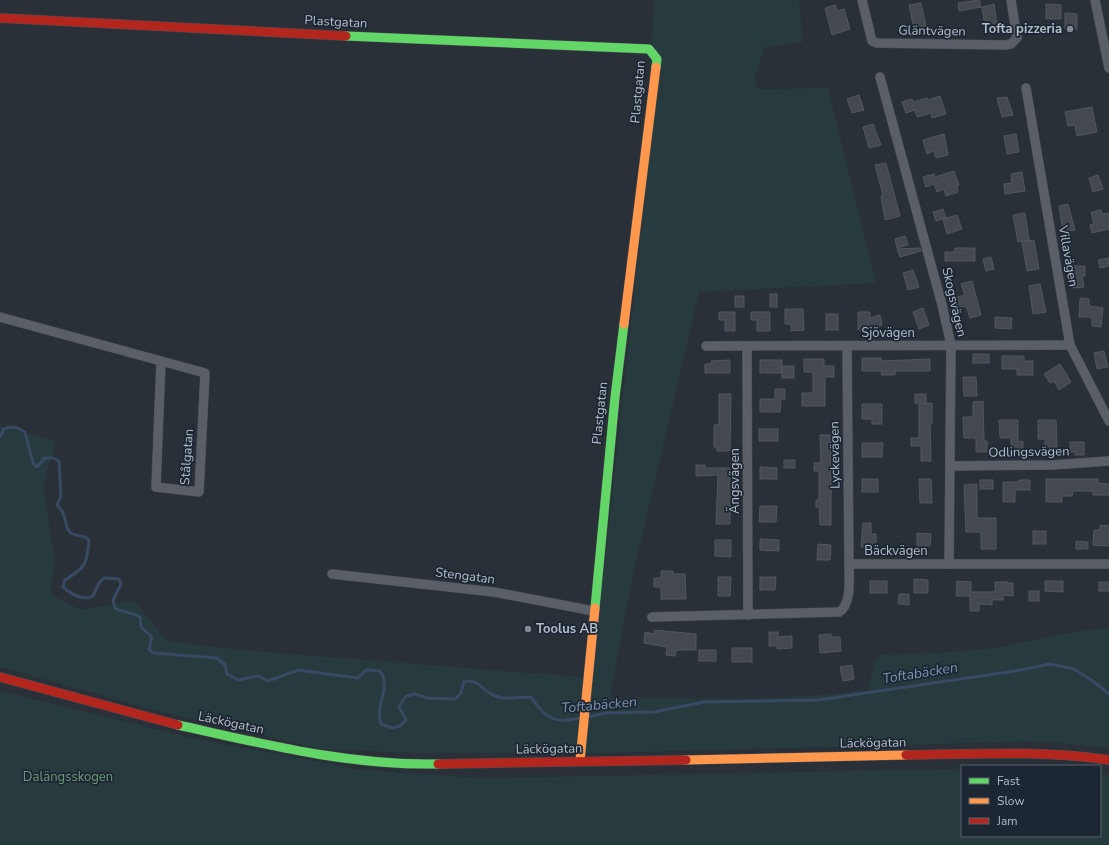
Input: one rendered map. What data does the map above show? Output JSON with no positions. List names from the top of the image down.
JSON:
{
  "streets": {
    "street": [
      "Plastgatan",
      "Gläntvägen",
      "Villavägen",
      "Skogsvägen",
      "Sjövägen",
      "Odlingsvägen",
      "Lyckevägen",
      "Stålgatan",
      "Ängsvägen",
      "Bäckvägen",
      "Stengatan",
      "Läckögatan"
    ]
  },
  "crossings": [
    ["Plastgatan", "Stengatan"],
    ["Plastgatan", "Läckögatan"],
    ["Villavägen", "Sjövägen"],
    ["Skogsvägen", "Sjövägen"],
    ["Skogsvägen", "Odlingsvägen"],
    ["Skogsvägen", "Bäckvägen"],
    ["Sjövägen", "Lyckevägen"],
    ["Sjövägen", "Ängsvägen"],
    ["Lyckevägen", "Bäckvägen"],
    ["Ängsvägen", "Bäckvägen"]
  ],
  "water": ["Toftabäcken"],
  "parks": ["Dalängsskogen"],
  "places": ["Tofta pizzeria", "Toolus AB"],
  "legend": ["Fast", "Slow", "Jam"]
}
